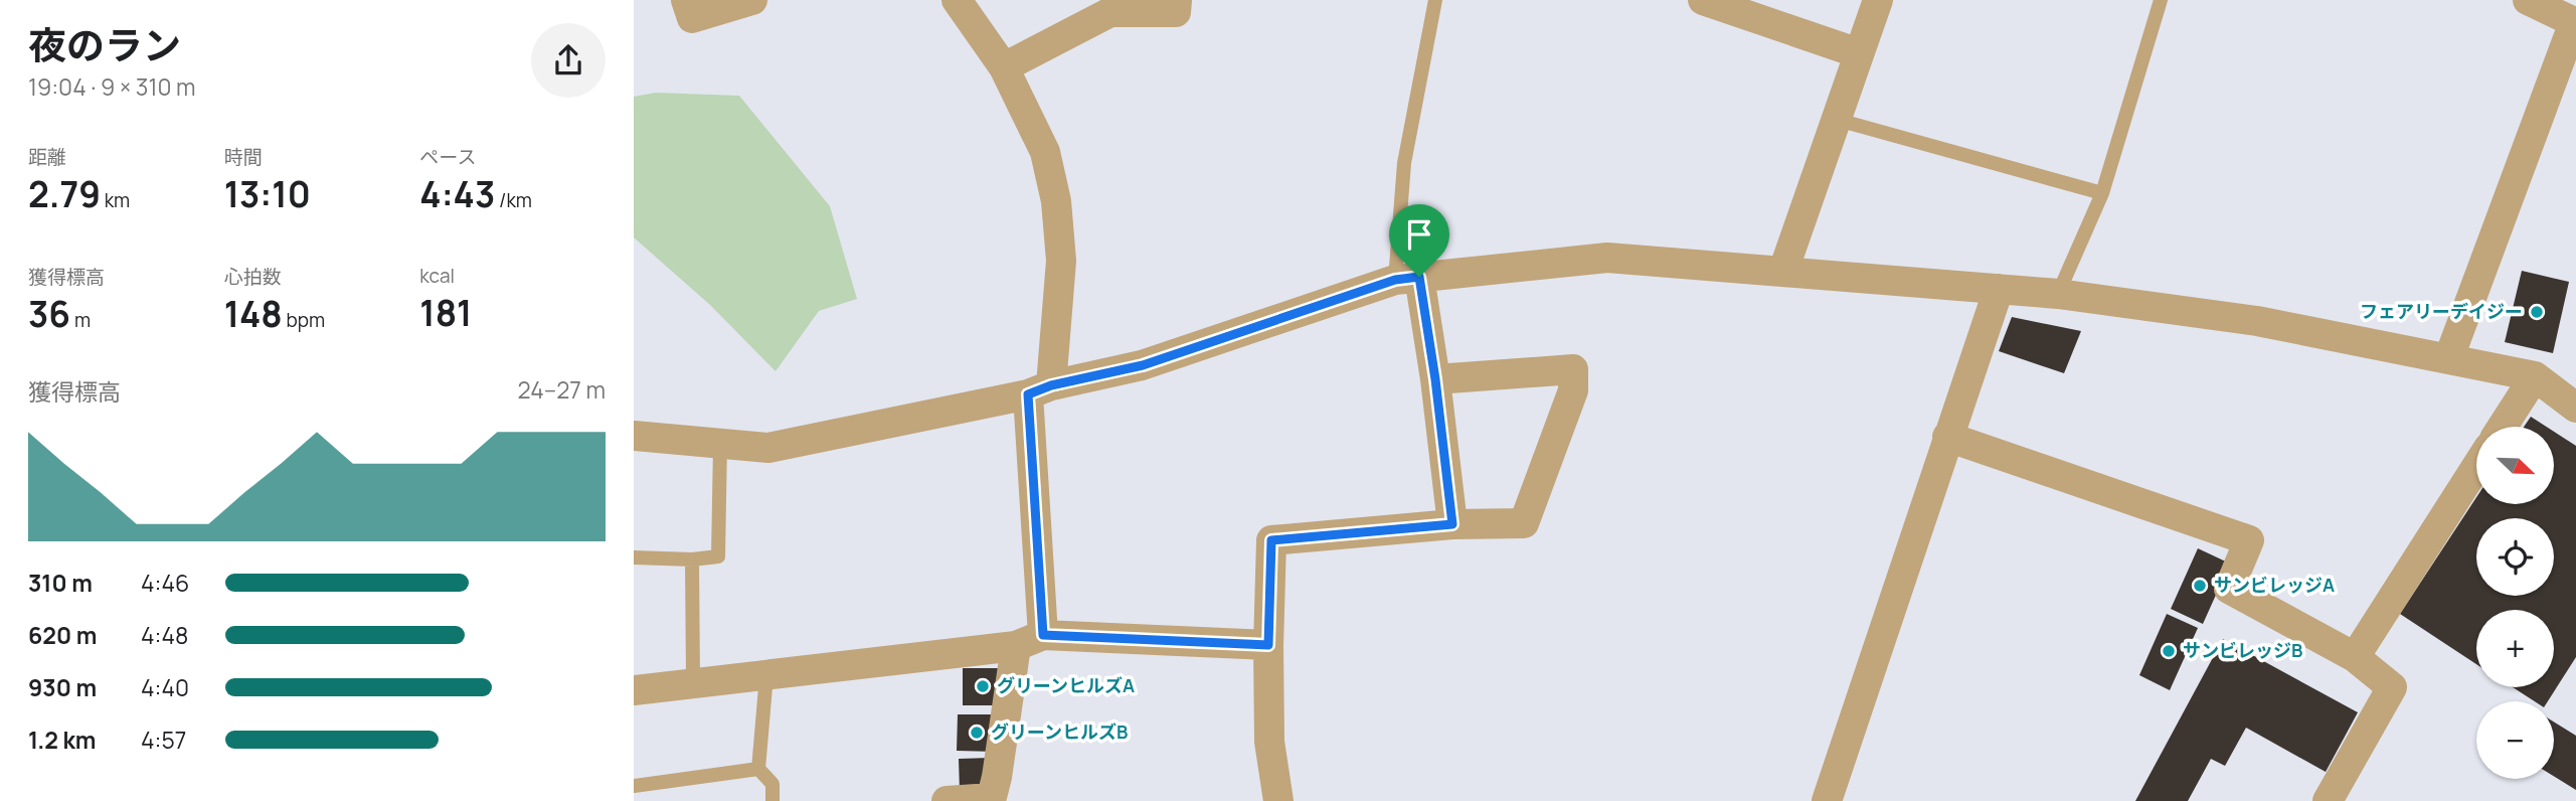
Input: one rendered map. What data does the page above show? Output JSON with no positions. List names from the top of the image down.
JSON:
{
  "places": [
    "フェアリーデイジー",
    "サンビレッジA",
    "サンビレッジB",
    "グリーンヒルズA",
    "グリーンヒルズB"
  ],
  "north": "bottom right",
  "page": {
    "heading": ["夜のラン", "19:04 · 9 × 310 m"],
    "stats": [
      ["距離", "2.79 km"],
      ["時間", "13:10"],
      ["ペース", "4:43 /km"],
      ["獲得標高", "36 m"],
      ["心拍数", "148 bpm"],
      ["kcal", "181"]
    ],
    "chart": ["獲得標高", "24–27 m"],
    "map_buttons": ["+", "−"],
    "list": [
      {
        "name": "310 m",
        "note": "4:46"
      },
      {
        "name": "620 m",
        "note": "4:48"
      },
      {
        "name": "930 m",
        "note": "4:40"
      },
      {
        "name": "1.2 km",
        "note": "4:57"
      }
    ]
  }
}
